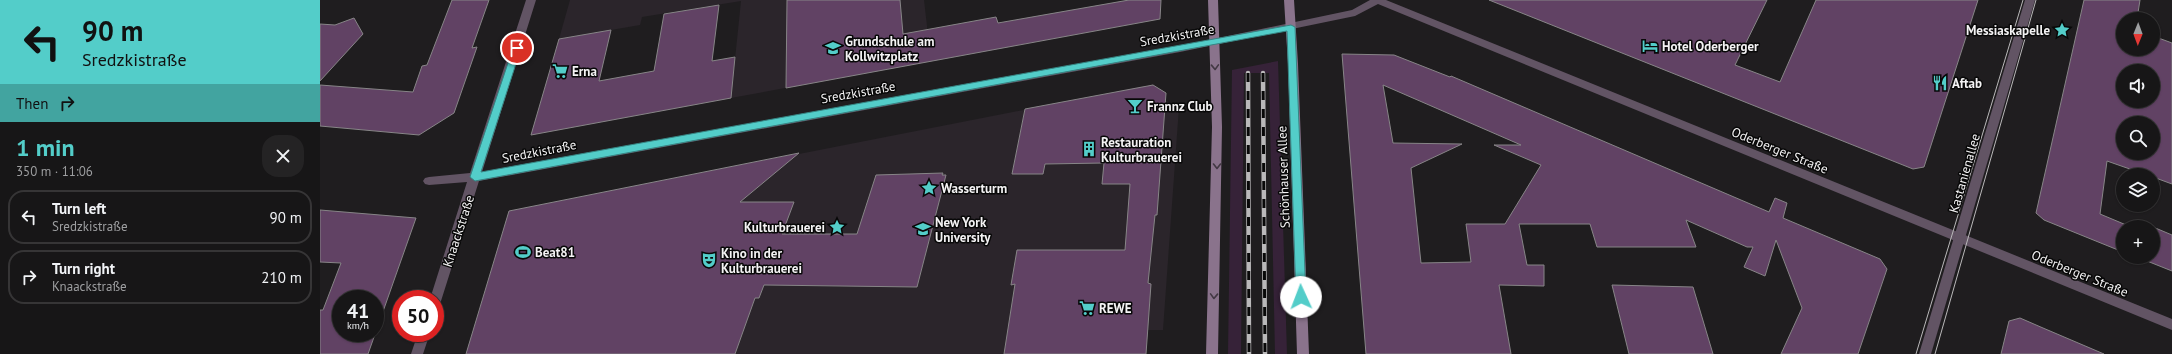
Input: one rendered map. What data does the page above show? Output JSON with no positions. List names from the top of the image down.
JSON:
{
  "streets": {
    "main road": ["Schönhauser Allee"],
    "street": [
      "Sredzkistraße",
      "Oderberger Straße",
      "Kastanienallee",
      "Knaackstraße"
    ]
  },
  "crossings": [
    ["Sredzkistraße", "Oderberger Straße"],
    ["Sredzkistraße", "Schönhauser Allee"],
    ["Sredzkistraße", "Knaackstraße"],
    ["Oderberger Straße", "Kastanienallee"]
  ],
  "places": {
    "place": ["Messiaskapelle", "Wasserturm", "Kulturbrauerei"],
    "hotel": ["Hotel Oderberger"],
    "school or university": ["Grundschule am Kollwitzplatz", "New York University"],
    "supermarket": ["Erna", "REWE"],
    "restaurant": ["Aftab"],
    "bar": ["Frannz Club"],
    "building": ["Restauration Kulturbrauerei"],
    "sports": ["Beat81"],
    "theatre": ["Kino in der Kulturbrauerei"]
  },
  "north": "bottom",
  "page": {
    "turn": ["90 m", "Sredzkistraße"],
    "map_buttons": "+",
    "then": "Then",
    "heading": ["1 min", "350 m · 11:06"],
    "list": [
      {
        "name": "Turn left",
        "note": "Sredzkistraße",
        "value": "90 m"
      },
      {
        "name": "Turn right",
        "note": "Knaackstraße",
        "value": "210 m"
      }
    ],
    "speed": "41 km/h",
    "limit": "50"
  }
}
